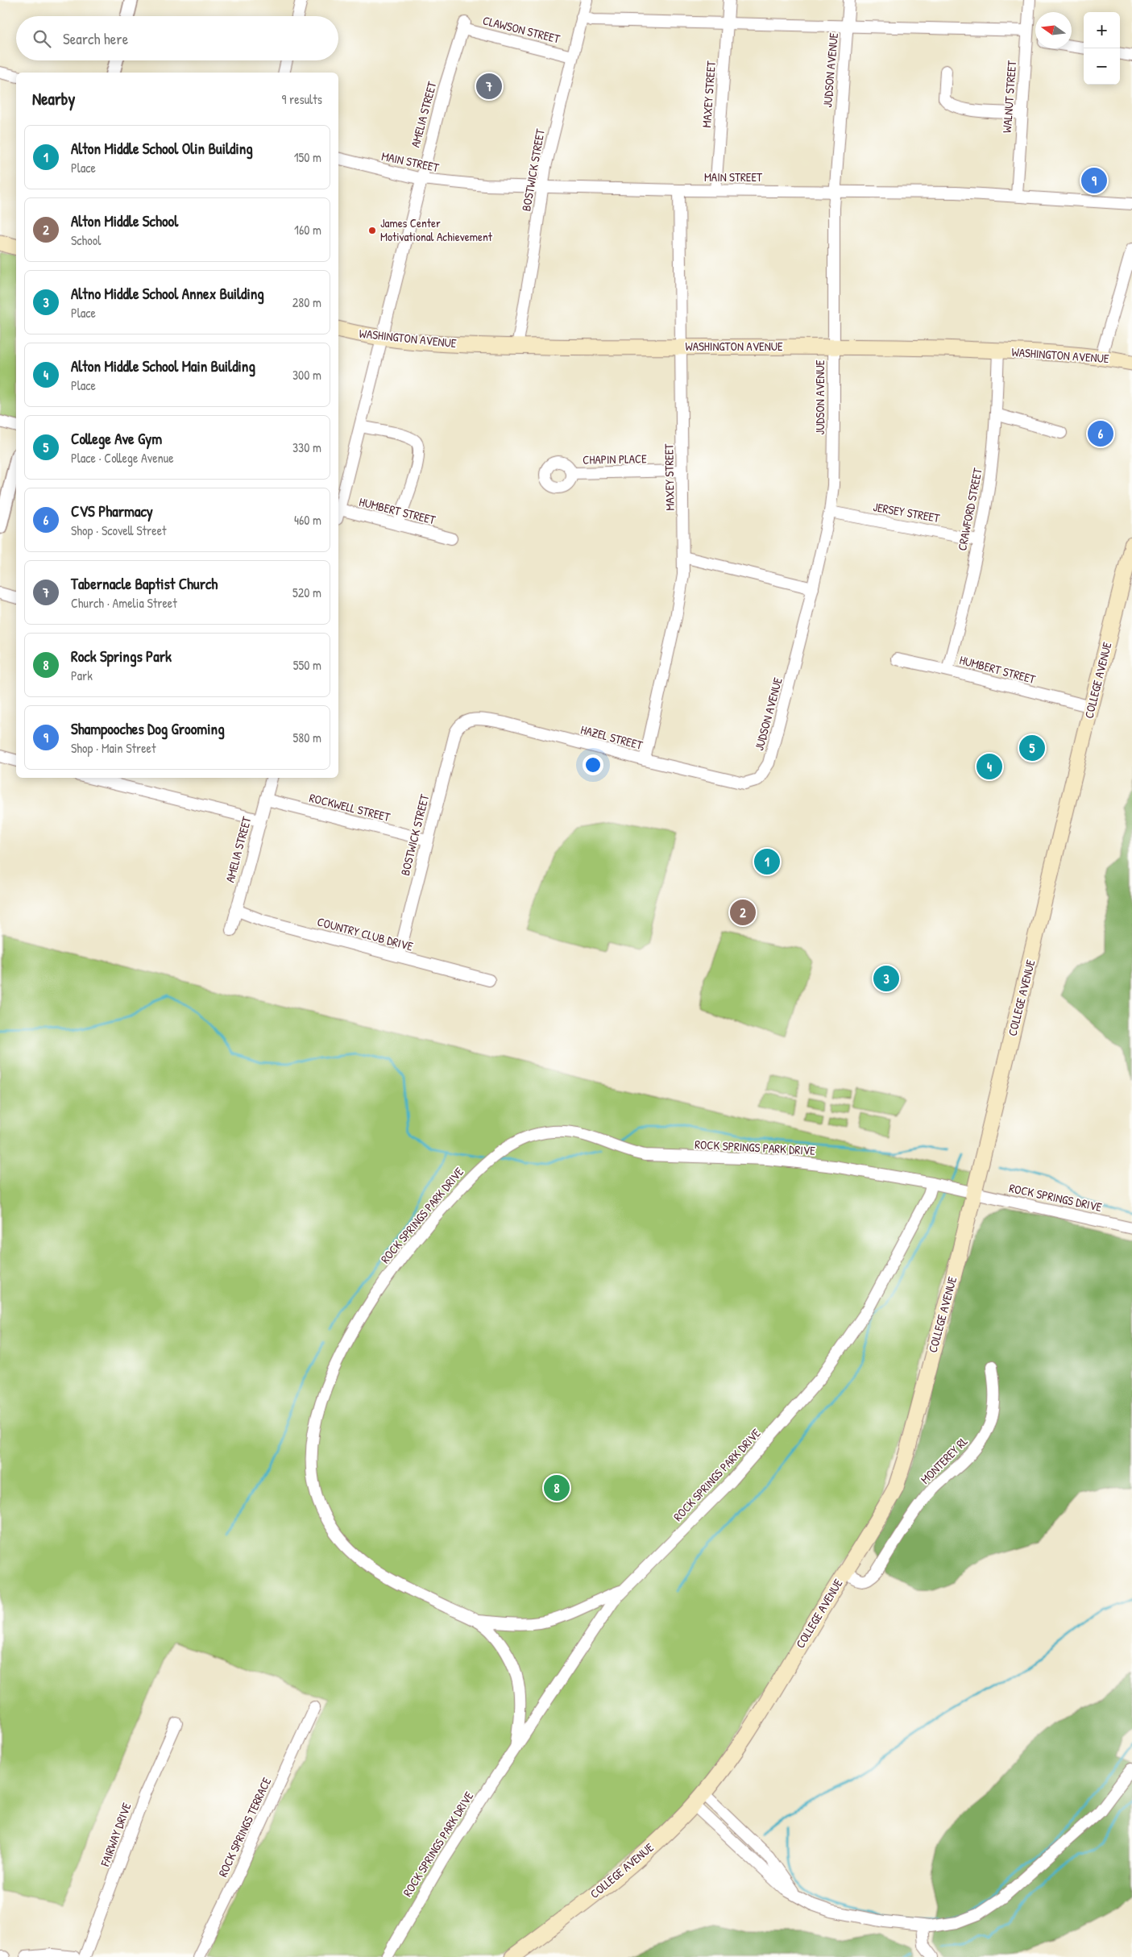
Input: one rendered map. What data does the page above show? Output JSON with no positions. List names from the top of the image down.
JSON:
{
  "streets": {
    "main road": ["WASHINGTON AVENUE", "COLLEGE AVENUE"],
    "street": [
      "CLAWSON STREET",
      "JUDSON AVENUE",
      "MAXEY STREET",
      "WALNUT STREET",
      "AMELIA STREET",
      "MAIN STREET",
      "BOSTWICK STREET",
      "CHAPIN PLACE",
      "CRAWFORD STREET",
      "HUMBERT STREET",
      "JERSEY STREET",
      "HAZEL STREET",
      "ROCKWELL STREET",
      "COUNTRY CLUB DRIVE",
      "ROCK SPRINGS PARK DRIVE",
      "ROCK SPRINGS DRIVE",
      "MONTEREY RL",
      "ROCK SPRINGS TERRACE",
      "FAIRWAY DRIVE"
    ]
  },
  "crossings": [
    ["CLAWSON STREET", "AMELIA STREET"],
    ["CLAWSON STREET", "BOSTWICK STREET"],
    ["JUDSON AVENUE", "MAIN STREET"],
    ["JUDSON AVENUE", "WASHINGTON AVENUE"],
    ["JUDSON AVENUE", "JERSEY STREET"],
    ["JUDSON AVENUE", "HAZEL STREET"],
    ["MAXEY STREET", "MAIN STREET"],
    ["MAXEY STREET", "WASHINGTON AVENUE"],
    ["MAXEY STREET", "CHAPIN PLACE"],
    ["MAXEY STREET", "HAZEL STREET"],
    ["WALNUT STREET", "MAIN STREET"],
    ["AMELIA STREET", "MAIN STREET"],
    ["AMELIA STREET", "WASHINGTON AVENUE"],
    ["AMELIA STREET", "ROCKWELL STREET"],
    ["AMELIA STREET", "COUNTRY CLUB DRIVE"],
    ["MAIN STREET", "BOSTWICK STREET"],
    ["BOSTWICK STREET", "WASHINGTON AVENUE"],
    ["BOSTWICK STREET", "HAZEL STREET"],
    ["BOSTWICK STREET", "ROCKWELL STREET"],
    ["BOSTWICK STREET", "COUNTRY CLUB DRIVE"],
    ["WASHINGTON AVENUE", "CRAWFORD STREET"],
    ["CRAWFORD STREET", "HUMBERT STREET"],
    ["CRAWFORD STREET", "JERSEY STREET"],
    ["HUMBERT STREET", "COLLEGE AVENUE"],
    ["COLLEGE AVENUE", "ROCK SPRINGS PARK DRIVE"],
    ["COLLEGE AVENUE", "ROCK SPRINGS DRIVE"],
    ["COLLEGE AVENUE", "MONTEREY RL"],
    ["ROCK SPRINGS PARK DRIVE", "ROCK SPRINGS DRIVE"]
  ],
  "places": ["James Center Motivational Achievement"],
  "north": "left",
  "page": {
    "map_buttons": ["+", "−"],
    "search": "Search here",
    "pins": [
      "7",
      "9",
      "6",
      "5",
      "4",
      "1",
      "2",
      "3",
      "8"
    ],
    "heading": ["Nearby", "9 results"],
    "list": [
      {
        "mark": "1",
        "name": "Alton Middle School Olin Building",
        "note": "Place",
        "value": "150 m"
      },
      {
        "mark": "2",
        "name": "Alton Middle School",
        "note": "School",
        "value": "160 m"
      },
      {
        "mark": "3",
        "name": "Altno Middle School Annex Building",
        "note": "Place",
        "value": "280 m"
      },
      {
        "mark": "4",
        "name": "Alton Middle School Main Building",
        "note": "Place",
        "value": "300 m"
      },
      {
        "mark": "5",
        "name": "College Ave Gym",
        "note": "Place · College Avenue",
        "value": "330 m"
      },
      {
        "mark": "6",
        "name": "CVS Pharmacy",
        "note": "Shop · Scovell Street",
        "value": "460 m"
      },
      {
        "mark": "7",
        "name": "Tabernacle Baptist Church",
        "note": "Church · Amelia Street",
        "value": "520 m"
      },
      {
        "mark": "8",
        "name": "Rock Springs Park",
        "note": "Park",
        "value": "550 m"
      },
      {
        "mark": "9",
        "name": "Shampooches Dog Grooming",
        "note": "Shop · Main Street",
        "value": "580 m"
      }
    ]
  }
}
